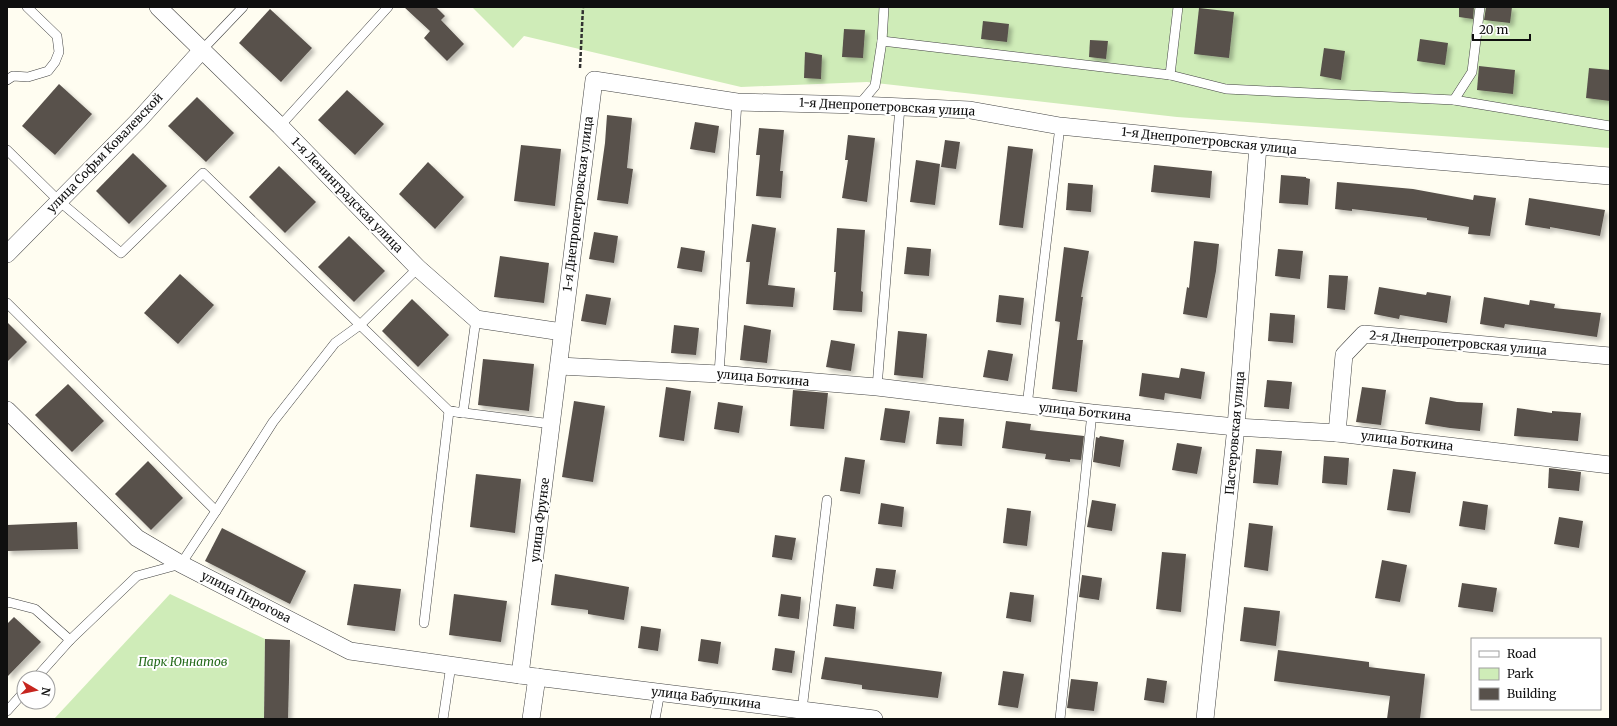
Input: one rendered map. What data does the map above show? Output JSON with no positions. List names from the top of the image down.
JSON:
{
  "streets": {
    "street": [
      "1-я Днепропетровская улица",
      "улица Софьи Ковалевской",
      "1-я Ленинградская улица",
      "2-я Днепропетровская улица",
      "улица Боткина",
      "Пастеровская улица",
      "улица Фрунзе",
      "улица Пирогова",
      "улица Бабушкина"
    ]
  },
  "crossings": [
    ["1-я Днепропетровская улица", "улица Боткина"],
    ["1-я Днепропетровская улица", "Пастеровская улица"],
    ["1-я Днепропетровская улица", "улица Фрунзе"],
    ["улица Софьи Ковалевской", "1-я Ленинградская улица"],
    ["2-я Днепропетровская улица", "улица Боткина"],
    ["улица Боткина", "Пастеровская улица"],
    ["улица Боткина", "улица Фрунзе"],
    ["улица Фрунзе", "улица Пирогова"],
    ["улица Пирогова", "улица Бабушкина"]
  ],
  "parks": ["Парк Юннатов"],
  "legend": ["Road", "Park", "Building"],
  "scale_bar": "20 m",
  "north": "right"
}
